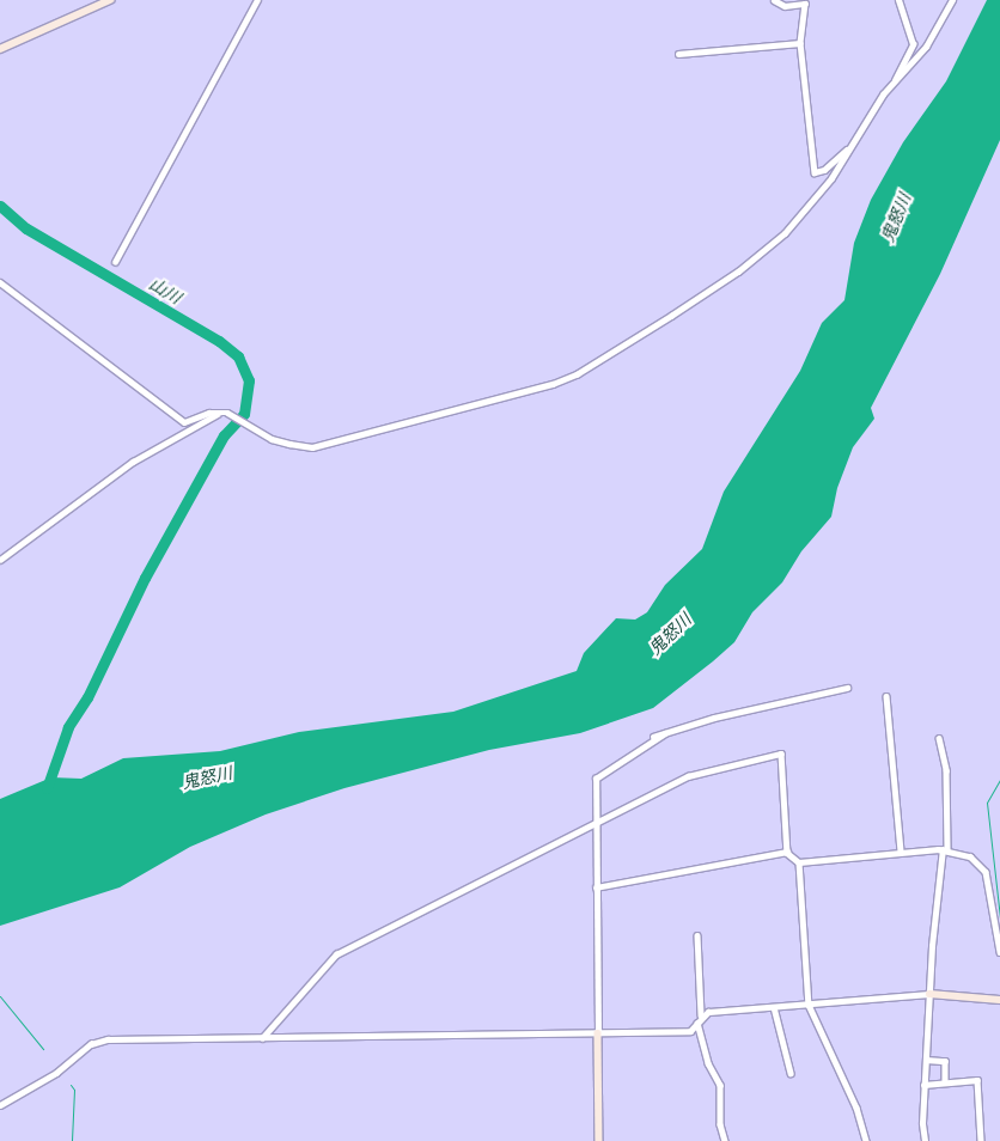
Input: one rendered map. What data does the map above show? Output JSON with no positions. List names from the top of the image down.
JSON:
{
  "water": ["鬼怒川", "山川"]
}
